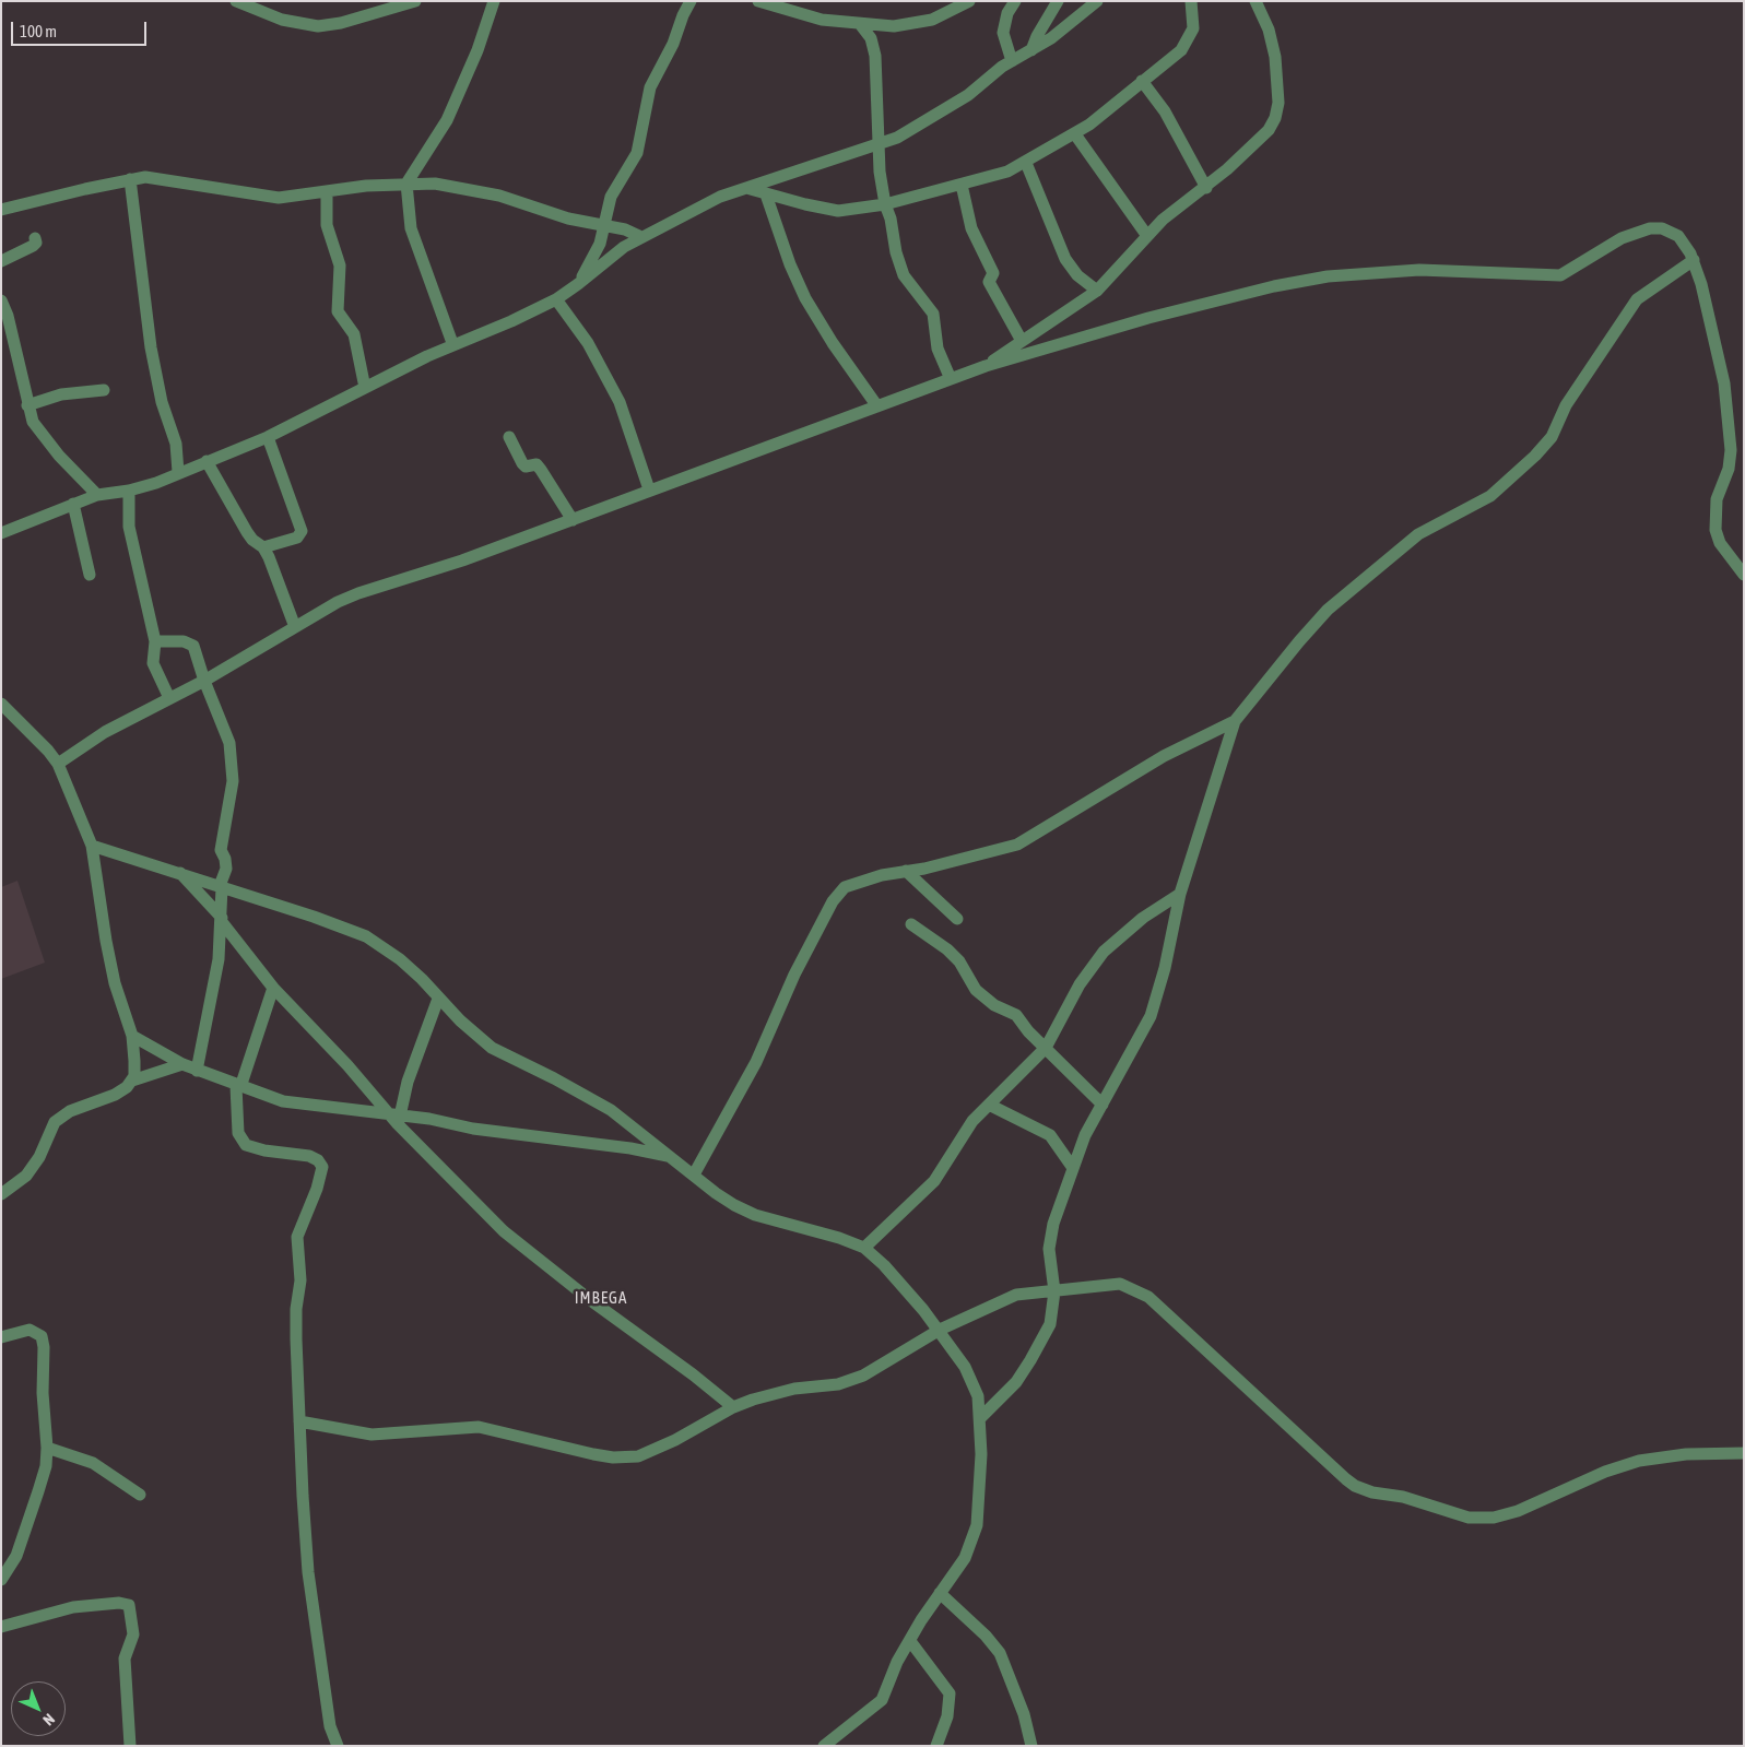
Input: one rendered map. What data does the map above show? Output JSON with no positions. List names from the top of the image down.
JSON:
{
  "districts": ["IMBEGA"],
  "scale_bar": "100 m",
  "north": "bottom right"
}
